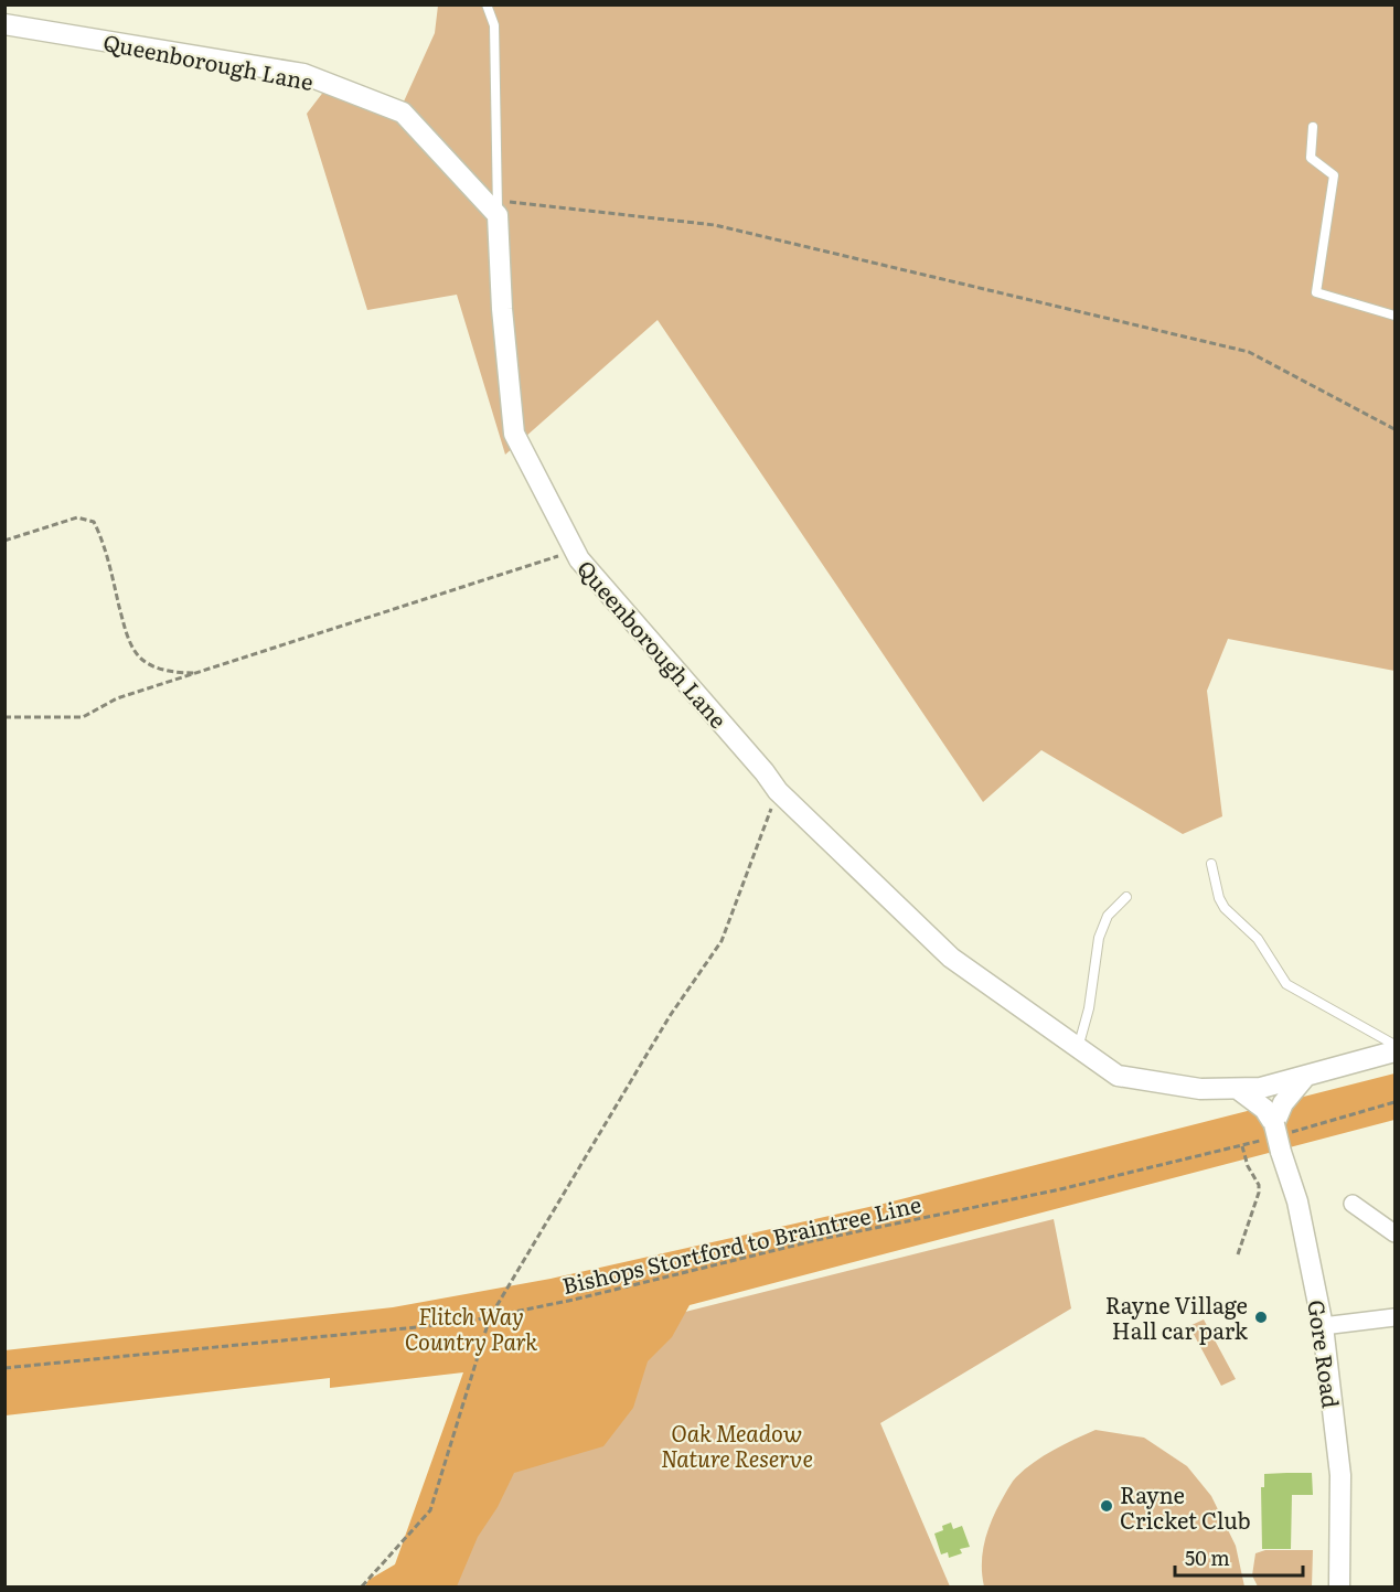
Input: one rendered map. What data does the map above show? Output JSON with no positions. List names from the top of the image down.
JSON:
{
  "streets": {
    "street": ["Queenborough Lane", "Gore Road"],
    "path": ["Bishops Stortford to Braintree Line"]
  },
  "crossings": [
    ["Bishops Stortford to Braintree Line", "Gore Road"]
  ],
  "parks": ["Flitch Way Country Park", "Oak Meadow Nature Reserve"],
  "places": ["Rayne Village Hall car park", "Rayne Cricket Club"],
  "scale_bar": "50 m"
}
